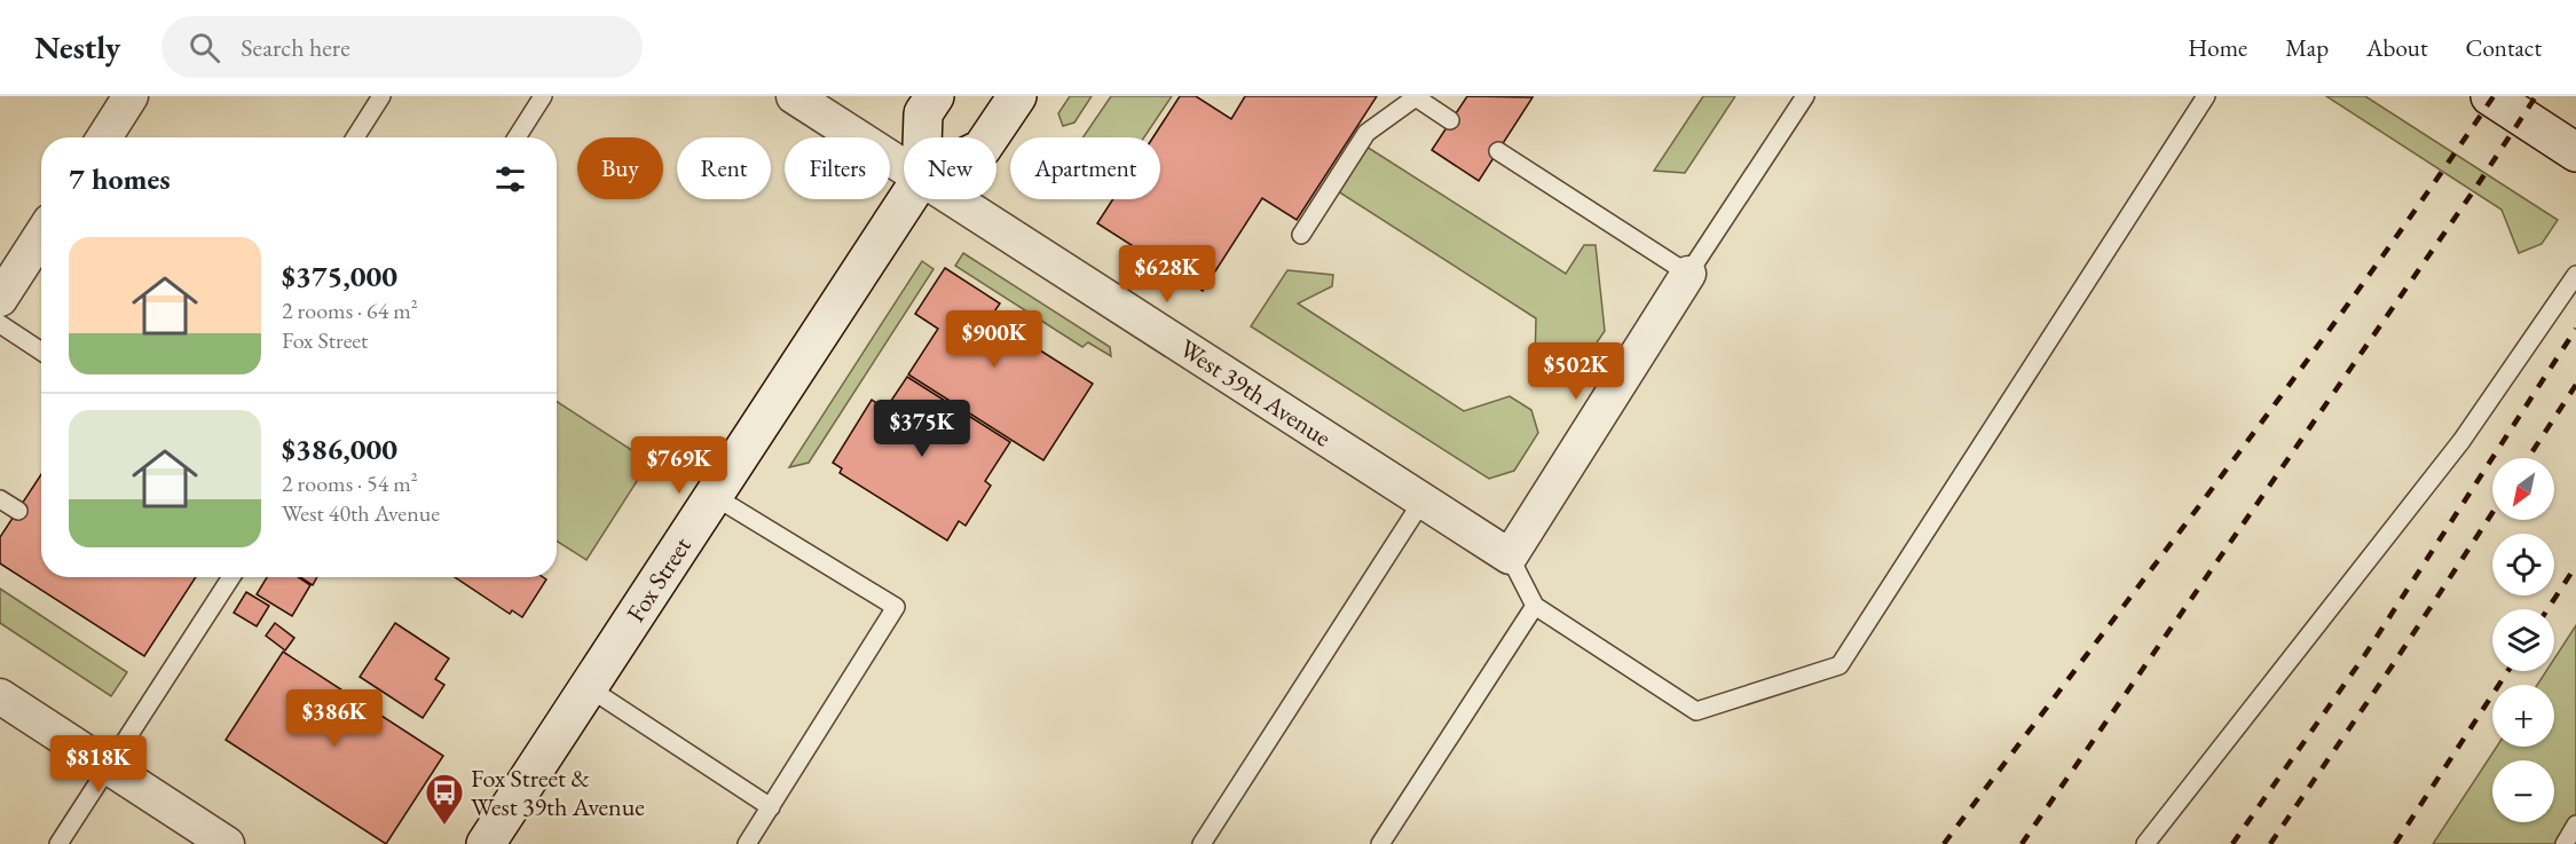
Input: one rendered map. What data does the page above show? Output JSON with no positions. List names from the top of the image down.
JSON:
{
  "streets": {
    "street": ["West 39th Avenue", "Fox Street"]
  },
  "places": {
    "bus stop": ["Fox Street & West 39th Avenue"]
  },
  "north": "bottom left",
  "page": {
    "header": "Nestly",
    "search": "Search here",
    "nav": [
      "Home",
      "Map",
      "About",
      "Contact"
    ],
    "chip": [
      "Buy",
      "Rent",
      "Filters",
      "New",
      "Apartment"
    ],
    "heading": "7 homes",
    "list": [
      {
        "name": "$375,000",
        "note": "2 rooms · 64 m² · Fox Street"
      },
      {
        "name": "$386,000",
        "note": "2 rooms · 54 m² · West 40th Avenue"
      }
    ],
    "price": [
      "$628K",
      "$900K",
      "$502K",
      "$375K",
      "$769K",
      "$386K",
      "$818K"
    ],
    "map_buttons": ["+", "−"]
  }
}
